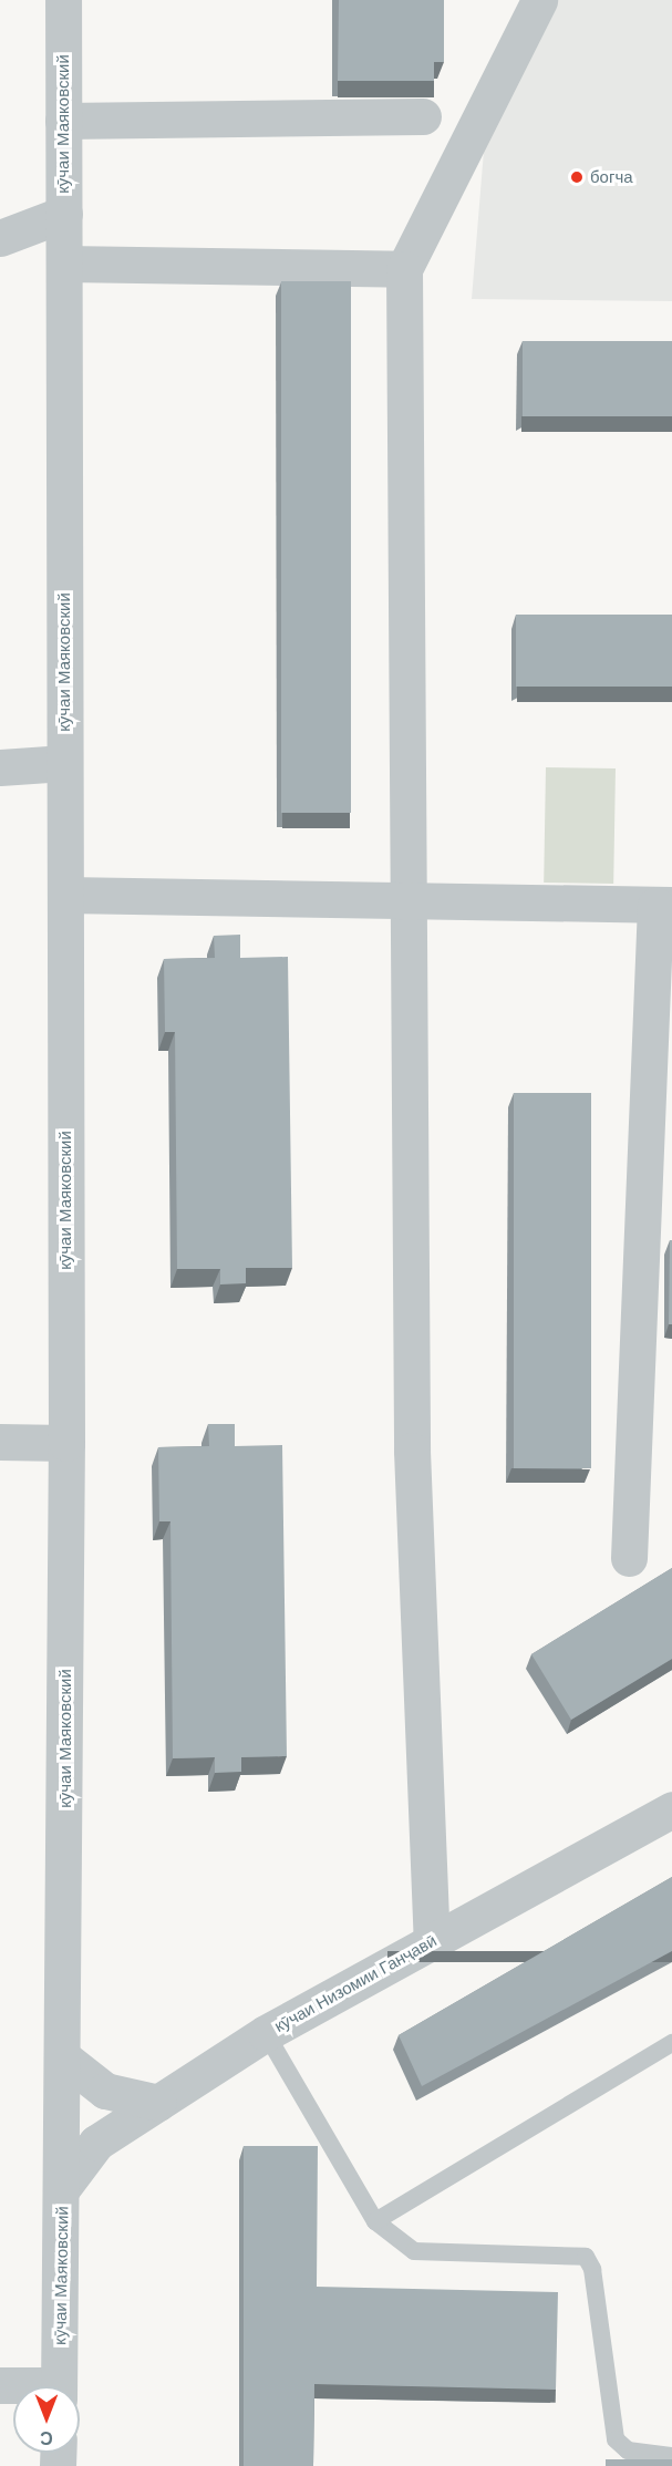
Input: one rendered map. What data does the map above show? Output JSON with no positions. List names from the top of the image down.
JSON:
{
  "streets": {
    "street": ["кӯчаи Маяковский", "кӯчаи Низомии Ганҷавӣ"]
  },
  "crossings": [
    ["кӯчаи Маяковский", "кӯчаи Низомии Ганҷавӣ"]
  ],
  "places": ["богча"],
  "north": "bottom"
}
